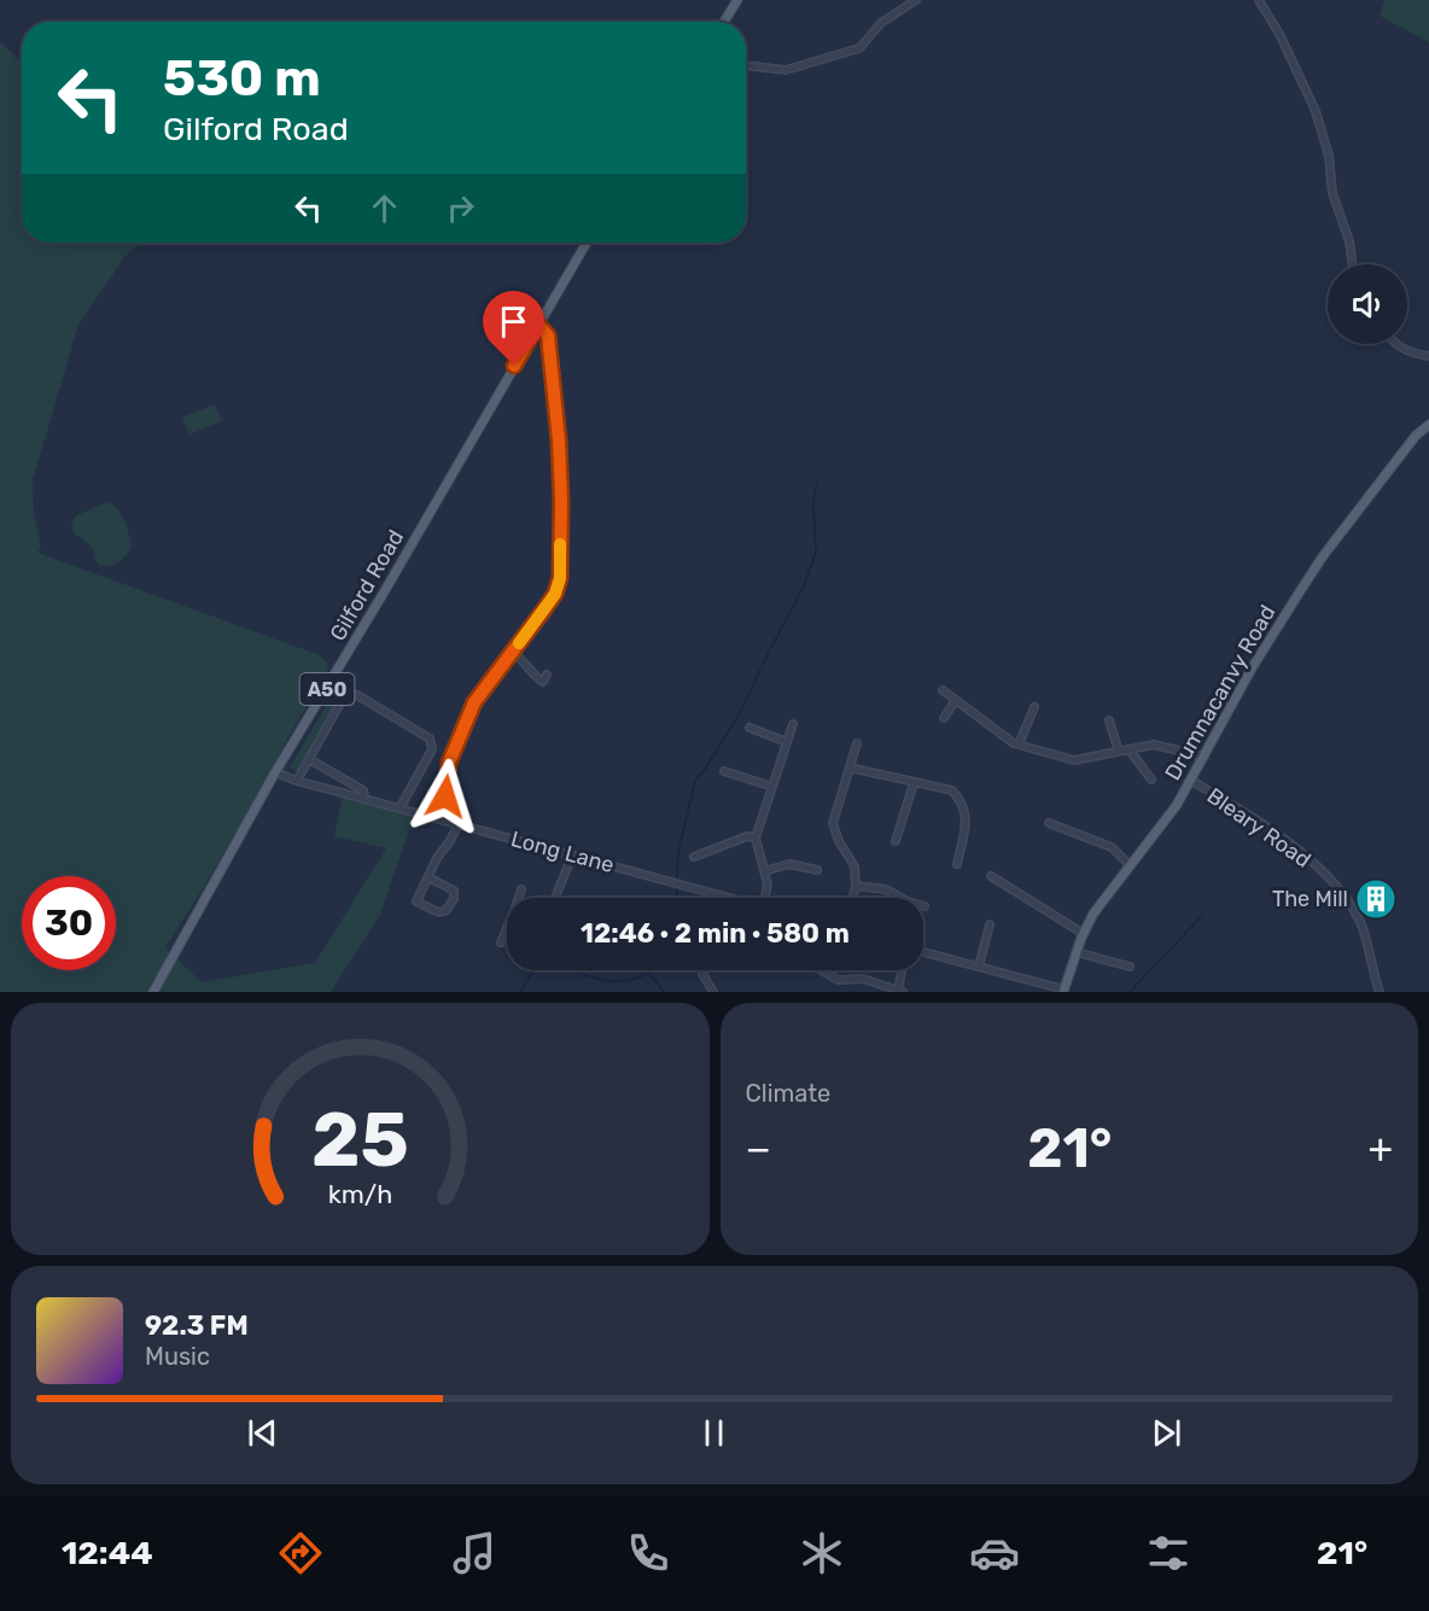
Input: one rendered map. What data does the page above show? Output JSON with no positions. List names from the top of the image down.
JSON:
{
  "streets": {
    "main road": ["Gilford Road", "A50", "Drumnacanvy Road"],
    "street": ["Bleary Road", "Long Lane"]
  },
  "crossings": [
    ["Gilford Road", "Long Lane"],
    ["Drumnacanvy Road", "Bleary Road"]
  ],
  "places": {
    "building": ["The Mill"]
  },
  "page": {
    "turn": ["530 m", "Gilford Road"],
    "limit": "30",
    "trip": "12:46 · 2 min · 580 m",
    "tile": "Climate",
    "heat": ["−", "21°", "+"],
    "song": ["92.3 FM", "Music"],
    "tabs": ["12:44", "21°"],
    "gauge": ["25", "km/h"]
  }
}
